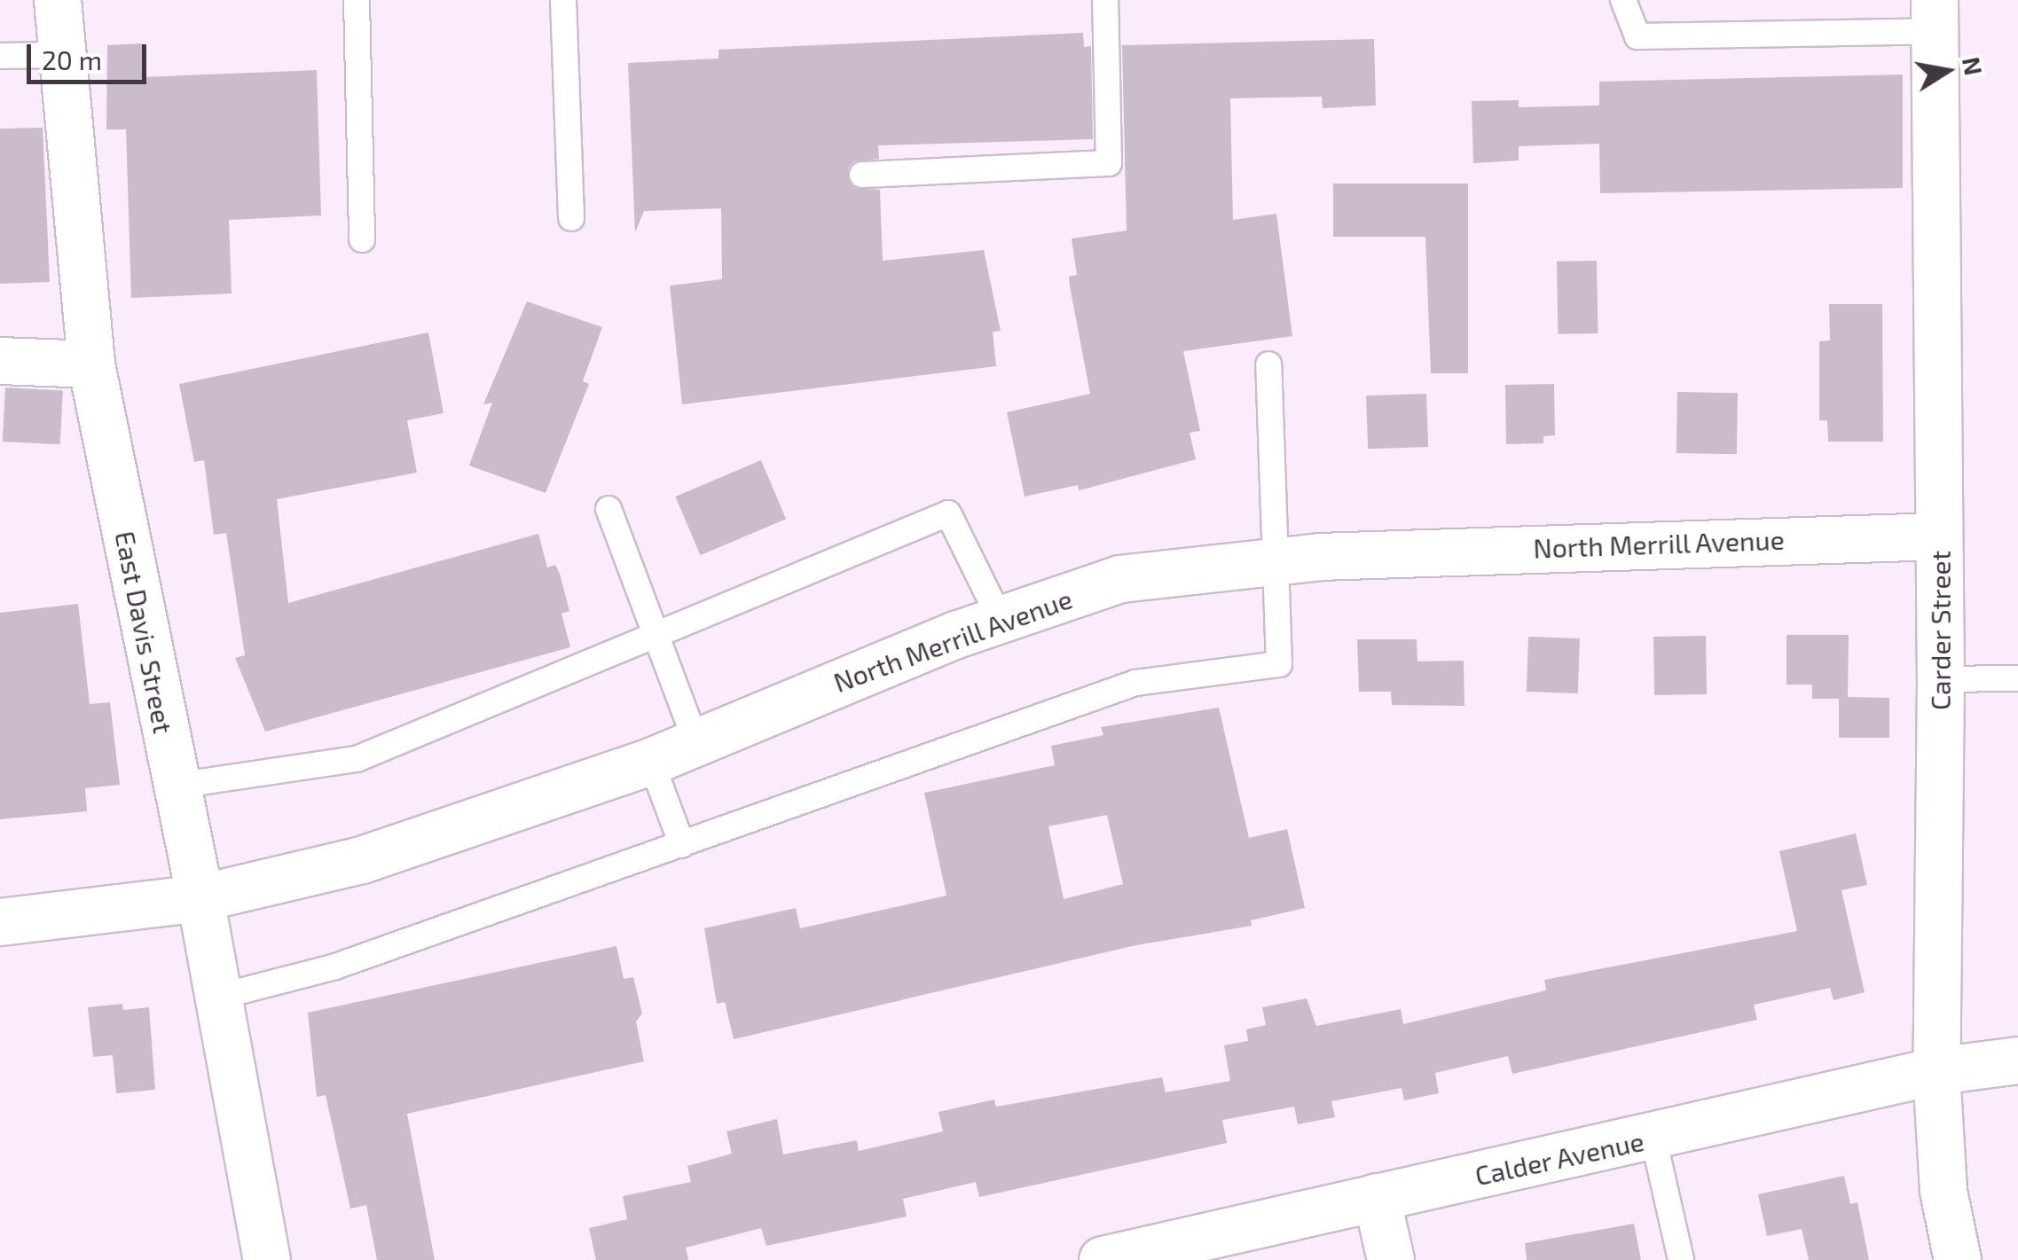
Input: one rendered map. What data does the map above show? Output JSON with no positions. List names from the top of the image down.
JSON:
{
  "streets": {
    "street": [
      "North Merrill Avenue",
      "Carder Street",
      "East Davis Street",
      "Calder Avenue"
    ]
  },
  "crossings": [
    ["North Merrill Avenue", "Carder Street"],
    ["North Merrill Avenue", "East Davis Street"],
    ["Carder Street", "Calder Avenue"]
  ],
  "scale_bar": "20 m",
  "north": "right"
}
